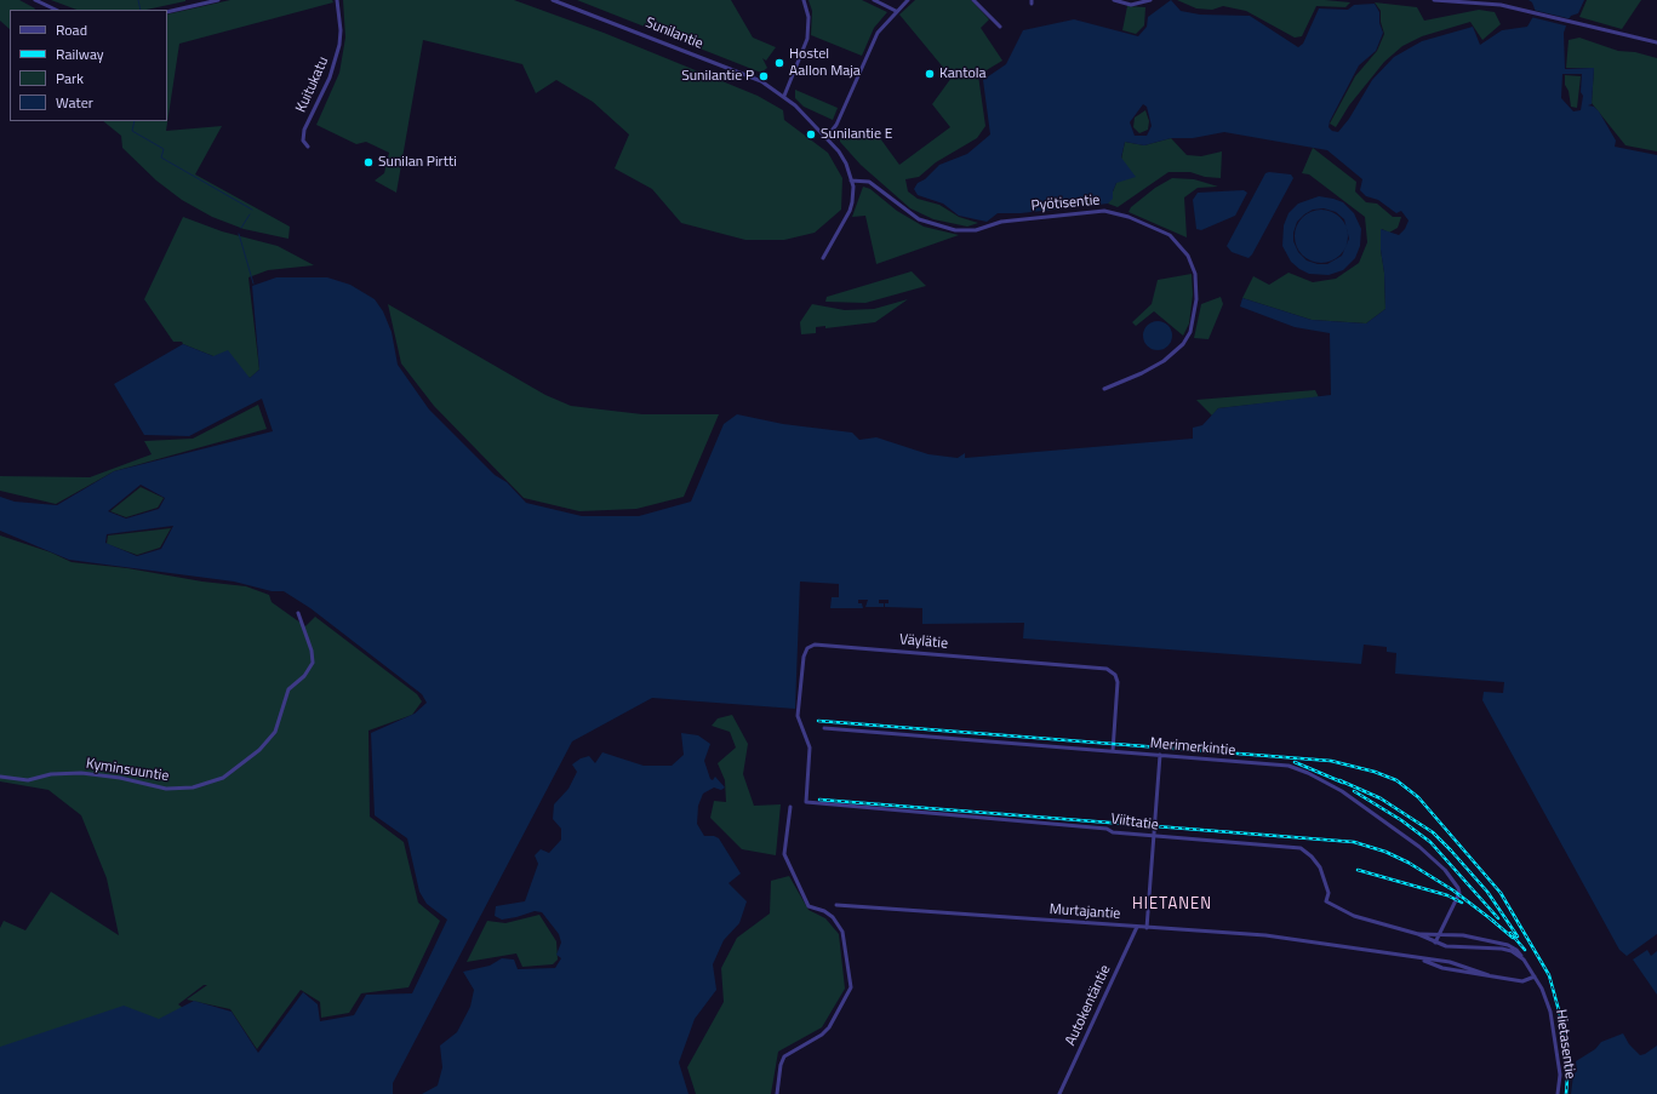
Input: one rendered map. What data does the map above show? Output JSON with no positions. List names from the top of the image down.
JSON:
{
  "streets": {
    "street": [
      "Sunilantie",
      "Kuitukatu",
      "Pyötisentie",
      "Väylätie",
      "Merimerkintie",
      "Kyminsuuntie",
      "Viittatie",
      "Murtajantie",
      "Autokentäntie",
      "Hietasentie"
    ]
  },
  "crossings": [
    ["Väylätie", "Merimerkintie"],
    ["Väylätie", "Viittatie"],
    ["Merimerkintie", "Viittatie"],
    ["Viittatie", "Hietasentie"],
    ["Murtajantie", "Autokentäntie"]
  ],
  "districts": ["HIETANEN"],
  "places": [
    "Hostel Aallon Maja",
    "Kantola",
    "Sunilantie P",
    "Sunilantie E",
    "Sunilan Pirtti"
  ],
  "legend": [
    "Road",
    "Railway",
    "Park",
    "Water"
  ]
}
